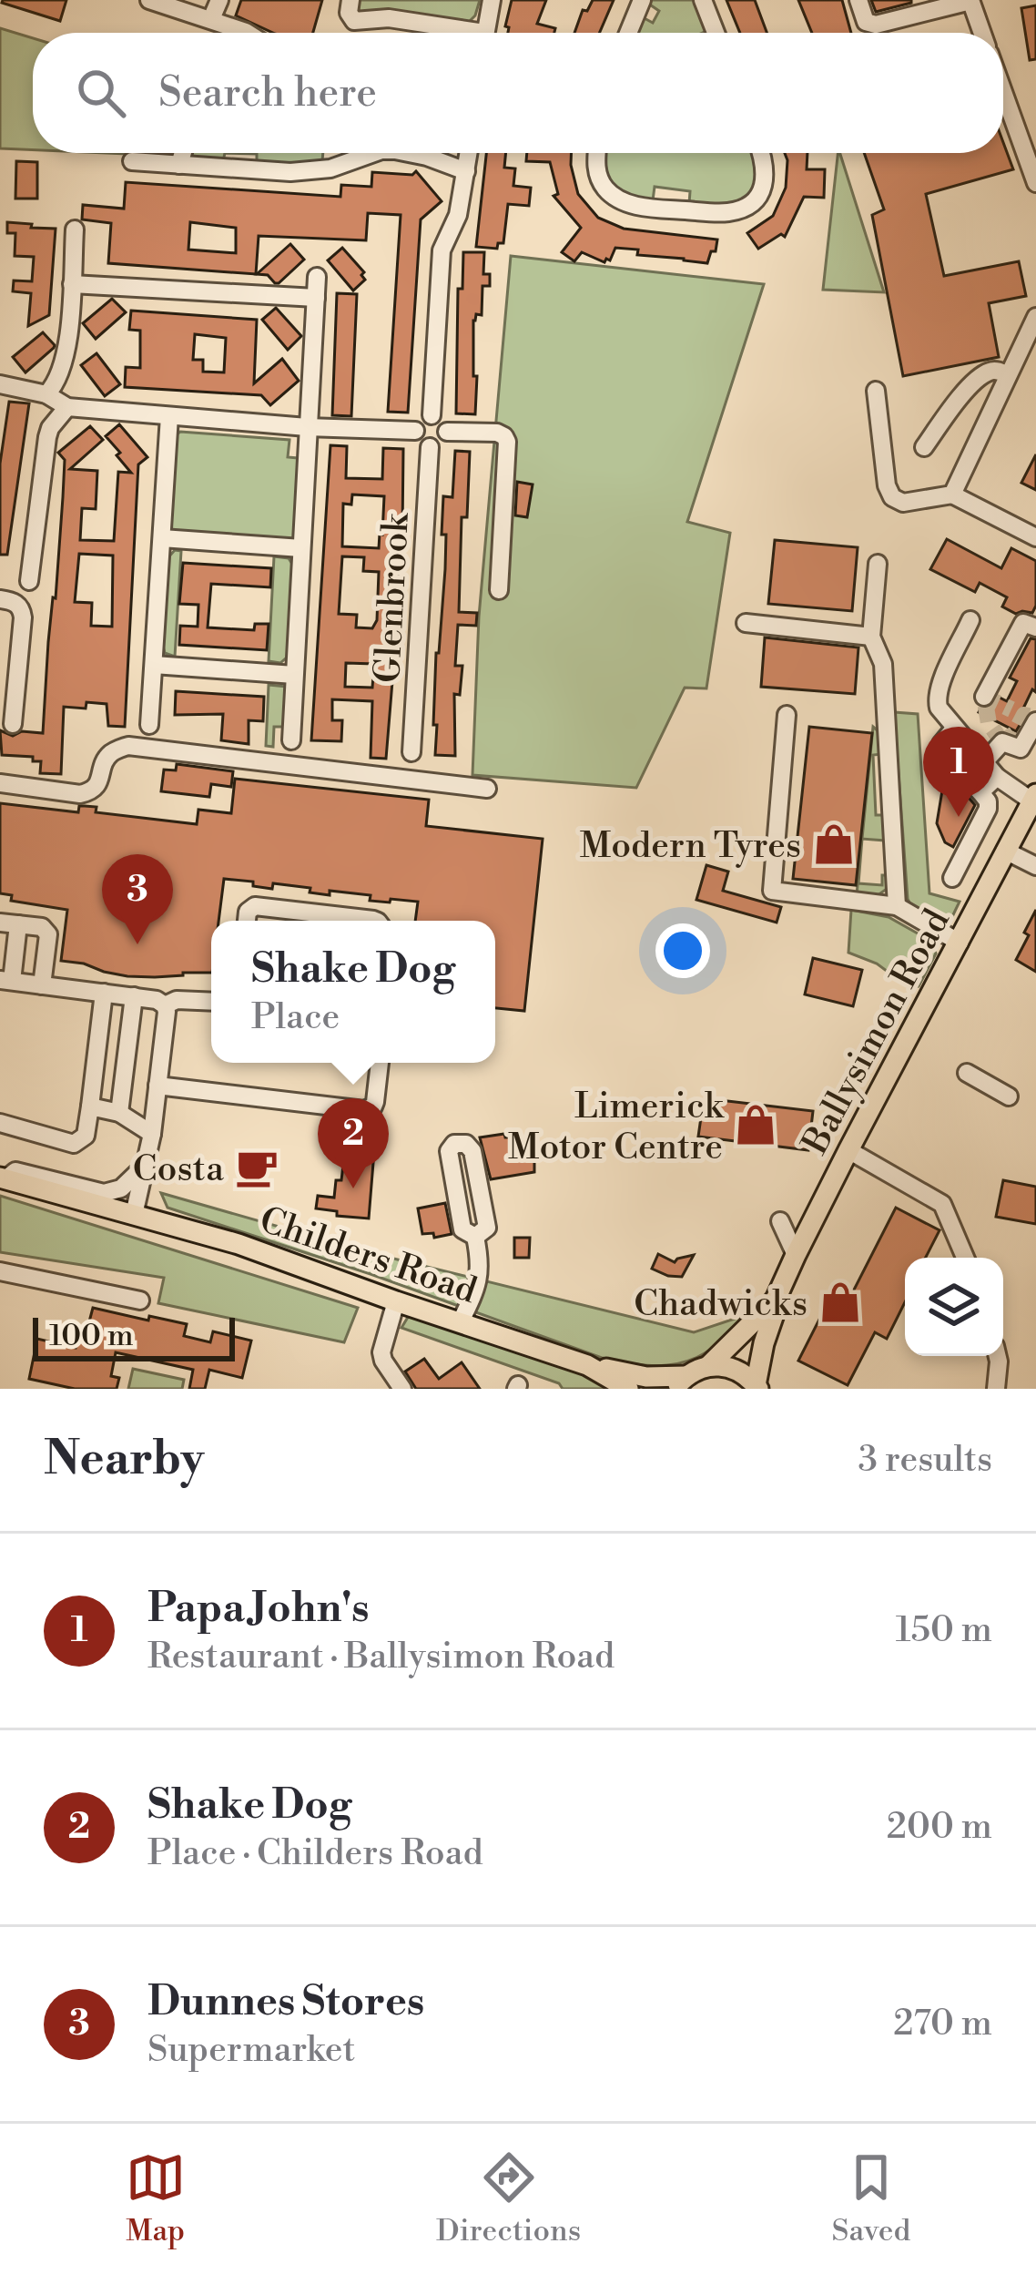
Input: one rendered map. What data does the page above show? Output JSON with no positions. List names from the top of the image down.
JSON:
{
  "streets": {
    "main road": ["Ballysimon Road", "Childers Road"],
    "street": ["Glenbrook"]
  },
  "crossings": [
    ["Ballysimon Road", "Childers Road"]
  ],
  "places": {
    "shop": ["Modern Tyres", "Limerick Motor Centre", "Chadwicks"],
    "cafe": ["Costa"]
  },
  "scale_bar": "100 m",
  "page": {
    "search": "Search here",
    "pins": ["1", "3", "2"],
    "popup": ["Shake Dog", "Place"],
    "scale": "100 m",
    "heading": ["Nearby", "3 results"],
    "list": [
      {
        "mark": "1",
        "name": "Papa John's",
        "note": "Restaurant · Ballysimon Road",
        "value": "150 m"
      },
      {
        "mark": "2",
        "name": "Shake Dog",
        "note": "Place · Childers Road",
        "value": "200 m"
      },
      {
        "mark": "3",
        "name": "Dunnes Stores",
        "note": "Supermarket",
        "value": "270 m"
      }
    ],
    "nav": ["Map", "Directions", "Saved"]
  }
}
